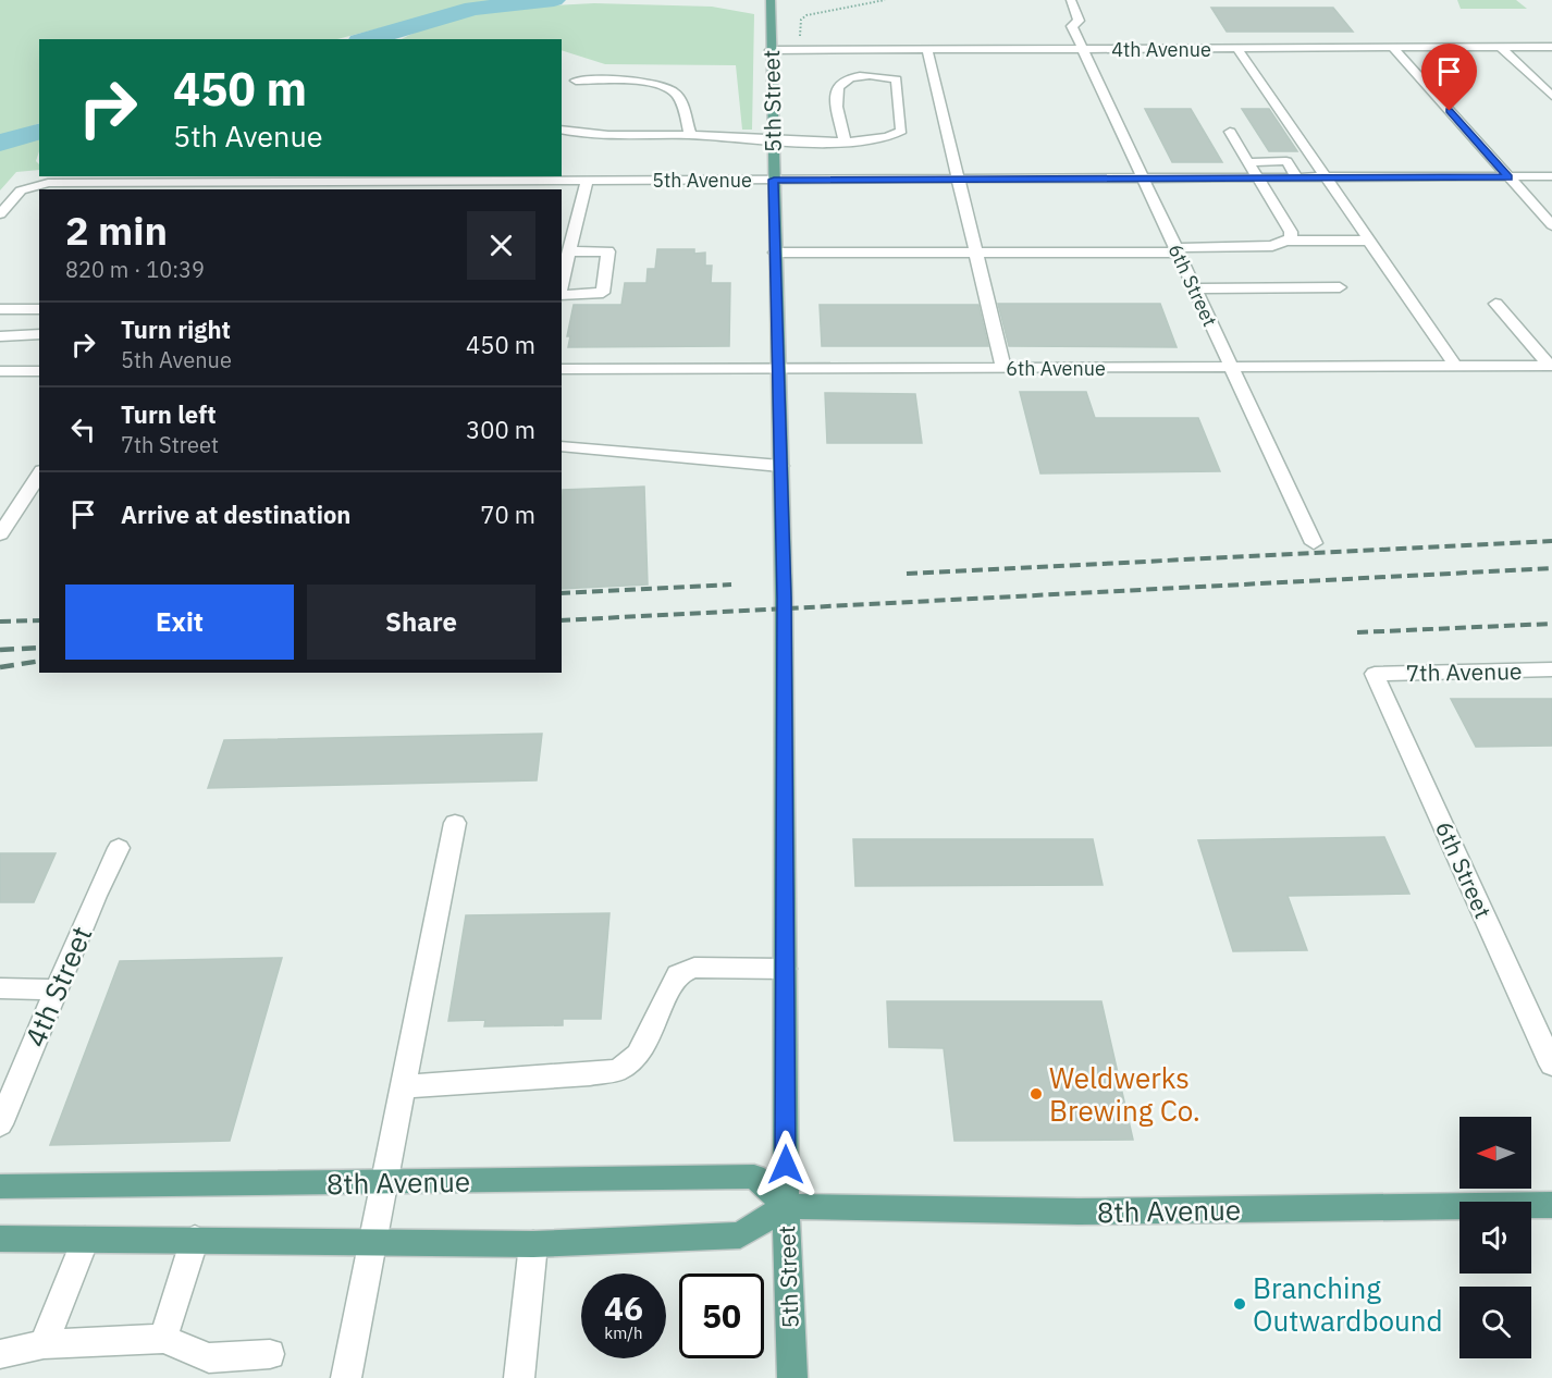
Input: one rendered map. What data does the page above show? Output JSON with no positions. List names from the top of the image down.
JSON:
{
  "streets": {
    "main road": ["5th Street", "8th Avenue"],
    "street": [
      "4th Avenue",
      "5th Avenue",
      "6th Street",
      "6th Avenue",
      "7th Avenue",
      "4th Street"
    ]
  },
  "crossings": [
    ["4th Avenue", "5th Street"],
    ["4th Avenue", "6th Street"],
    ["5th Street", "5th Avenue"],
    ["5th Street", "6th Avenue"],
    ["5th Street", "8th Avenue"],
    ["5th Avenue", "6th Street"],
    ["6th Street", "6th Avenue"],
    ["6th Street", "7th Avenue"]
  ],
  "places": ["Weldwerks Brewing Co.", "Branching Outwardbound"],
  "north": "left",
  "page": {
    "turn": ["450 m", "5th Avenue"],
    "heading": ["2 min", "820 m · 10:39"],
    "list": [
      {
        "name": "Turn right",
        "note": "5th Avenue",
        "value": "450 m"
      },
      {
        "name": "Turn left",
        "note": "7th Street",
        "value": "300 m"
      },
      {
        "name": "Arrive at destination",
        "value": "70 m"
      }
    ],
    "buttons": ["Exit", "Share"],
    "speed": "46 km/h",
    "limit": "50"
  }
}
